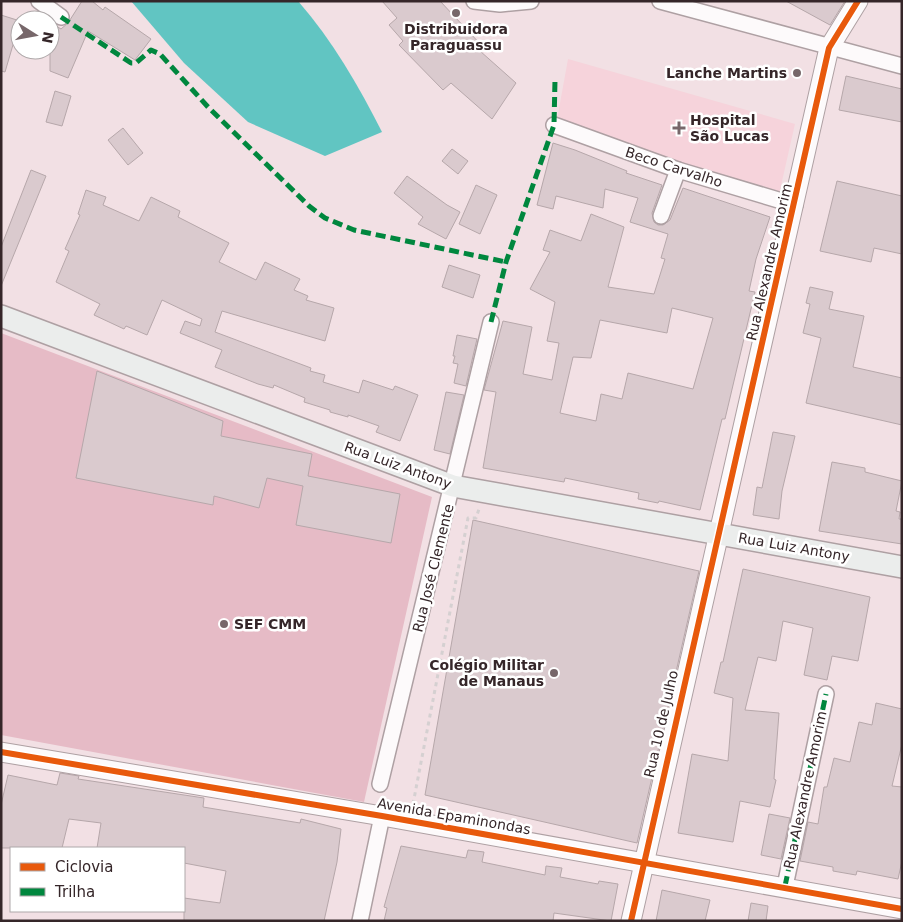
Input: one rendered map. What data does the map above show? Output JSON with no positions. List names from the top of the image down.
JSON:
{
  "streets": {
    "main road": ["Rua Luiz Antony"],
    "street": [
      "Beco Carvalho",
      "Rua Alexandre Amorim",
      "Rua José Clemente",
      "Rua 10 de Julho",
      "Avenida Epaminondas"
    ]
  },
  "crossings": [
    ["Beco Carvalho", "Rua Alexandre Amorim"],
    ["Rua Alexandre Amorim", "Rua Luiz Antony"],
    ["Rua Alexandre Amorim", "Rua 10 de Julho"],
    ["Rua Alexandre Amorim", "Avenida Epaminondas"],
    ["Rua Luiz Antony", "Rua José Clemente"],
    ["Rua Luiz Antony", "Rua 10 de Julho"],
    ["Rua 10 de Julho", "Avenida Epaminondas"]
  ],
  "places": {
    "other": [
      "Distribuidora Paraguassu",
      "Lanche Martins",
      "SEF CMM",
      "Colégio Militar de Manaus"
    ],
    "health": ["Hospital São Lucas"]
  },
  "legend": ["Ciclovia", "Trilha"],
  "north": "right"
}
